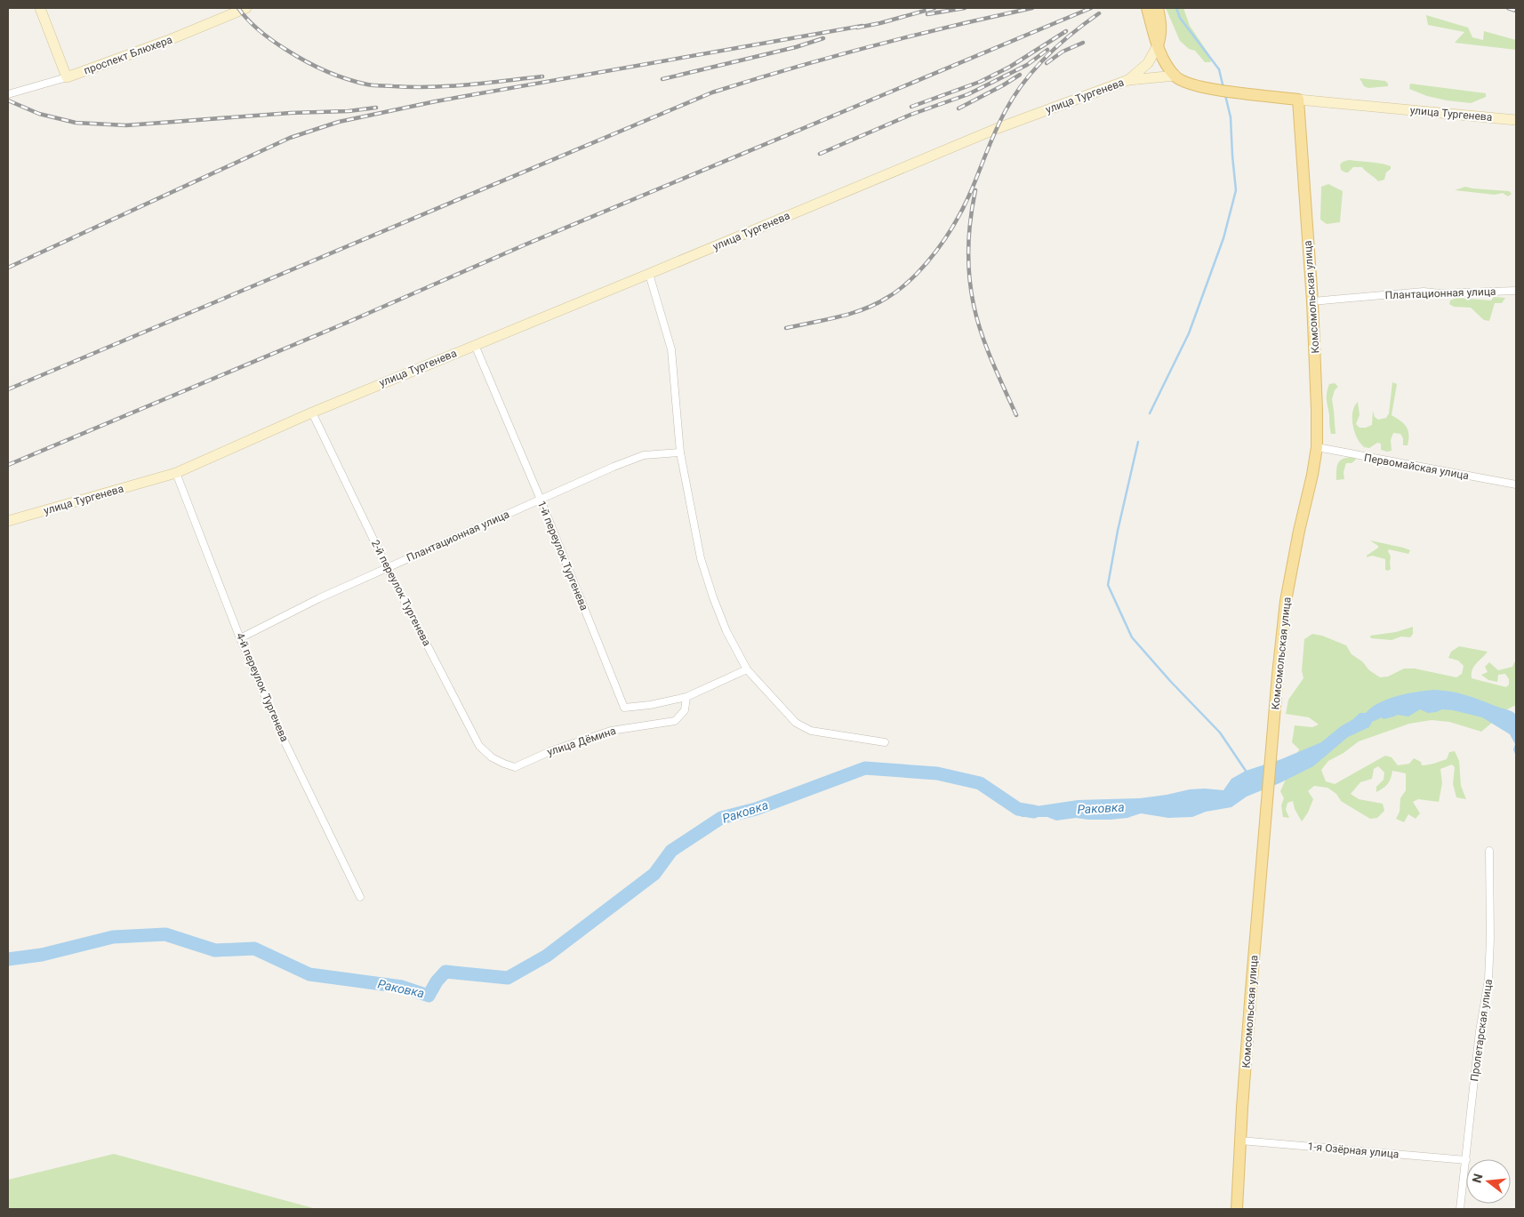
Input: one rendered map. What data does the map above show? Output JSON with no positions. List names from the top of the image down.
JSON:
{
  "streets": {
    "main road": ["улица Тургенева", "Комсомольская улица"],
    "street": [
      "проспект Блюхера",
      "Плантационная улица",
      "Первомайская улица",
      "1-й переулок Тургенева",
      "2-й переулок Тургенева",
      "4-й переулок Тургенева",
      "улица Дёмина",
      "Пролетарская улица",
      "1-я Озёрная улица"
    ]
  },
  "crossings": [
    ["улица Тургенева", "Комсомольская улица"],
    ["улица Тургенева", "1-й переулок Тургенева"],
    ["улица Тургенева", "2-й переулок Тургенева"],
    ["улица Тургенева", "4-й переулок Тургенева"],
    ["Плантационная улица", "Комсомольская улица"],
    ["Плантационная улица", "1-й переулок Тургенева"],
    ["Плантационная улица", "2-й переулок Тургенева"],
    ["Плантационная улица", "4-й переулок Тургенева"],
    ["Комсомольская улица", "Первомайская улица"],
    ["Комсомольская улица", "1-я Озёрная улица"],
    ["1-й переулок Тургенева", "улица Дёмина"],
    ["2-й переулок Тургенева", "улица Дёмина"],
    ["Пролетарская улица", "1-я Озёрная улица"]
  ],
  "water": ["Раковка"],
  "north": "left"
}
